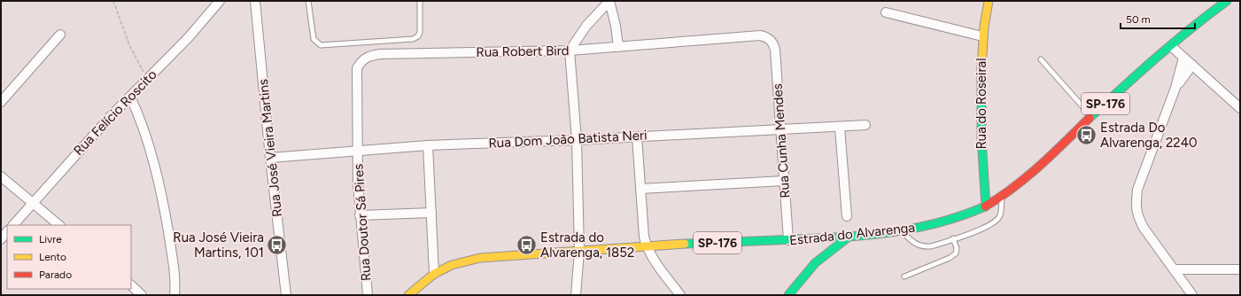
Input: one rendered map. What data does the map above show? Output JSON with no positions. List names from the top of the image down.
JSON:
{
  "streets": {
    "main road": ["Rua do Roseiral", "SP-176", "Estrada do Alvarenga"],
    "street": [
      "Rua Robert Bird",
      "Rua Felício Roscito",
      "Rua Dom João Batista Neri",
      "Rua Cunha Mendes",
      "Rua José Vieira Martins",
      "Rua Doutor Sá Pires"
    ]
  },
  "crossings": [
    ["Rua Robert Bird", "Rua Dom João Batista Neri"],
    ["Rua Robert Bird", "Rua Cunha Mendes"],
    ["Rua Robert Bird", "Rua Doutor Sá Pires"],
    ["Rua do Roseiral", "Estrada do Alvarenga"],
    ["Rua Dom João Batista Neri", "Rua Cunha Mendes"],
    ["Rua Dom João Batista Neri", "Rua José Vieira Martins"],
    ["Rua Dom João Batista Neri", "Rua Doutor Sá Pires"],
    ["Rua Cunha Mendes", "Estrada do Alvarenga"]
  ],
  "places": {
    "bus stop": ["Estrada Do Alvarenga, 2240", "Rua José Vieira Martins, 101", "Estrada do Alvarenga, 1852"]
  },
  "legend": ["Livre", "Lento", "Parado"],
  "scale_bar": "50 m"
}
